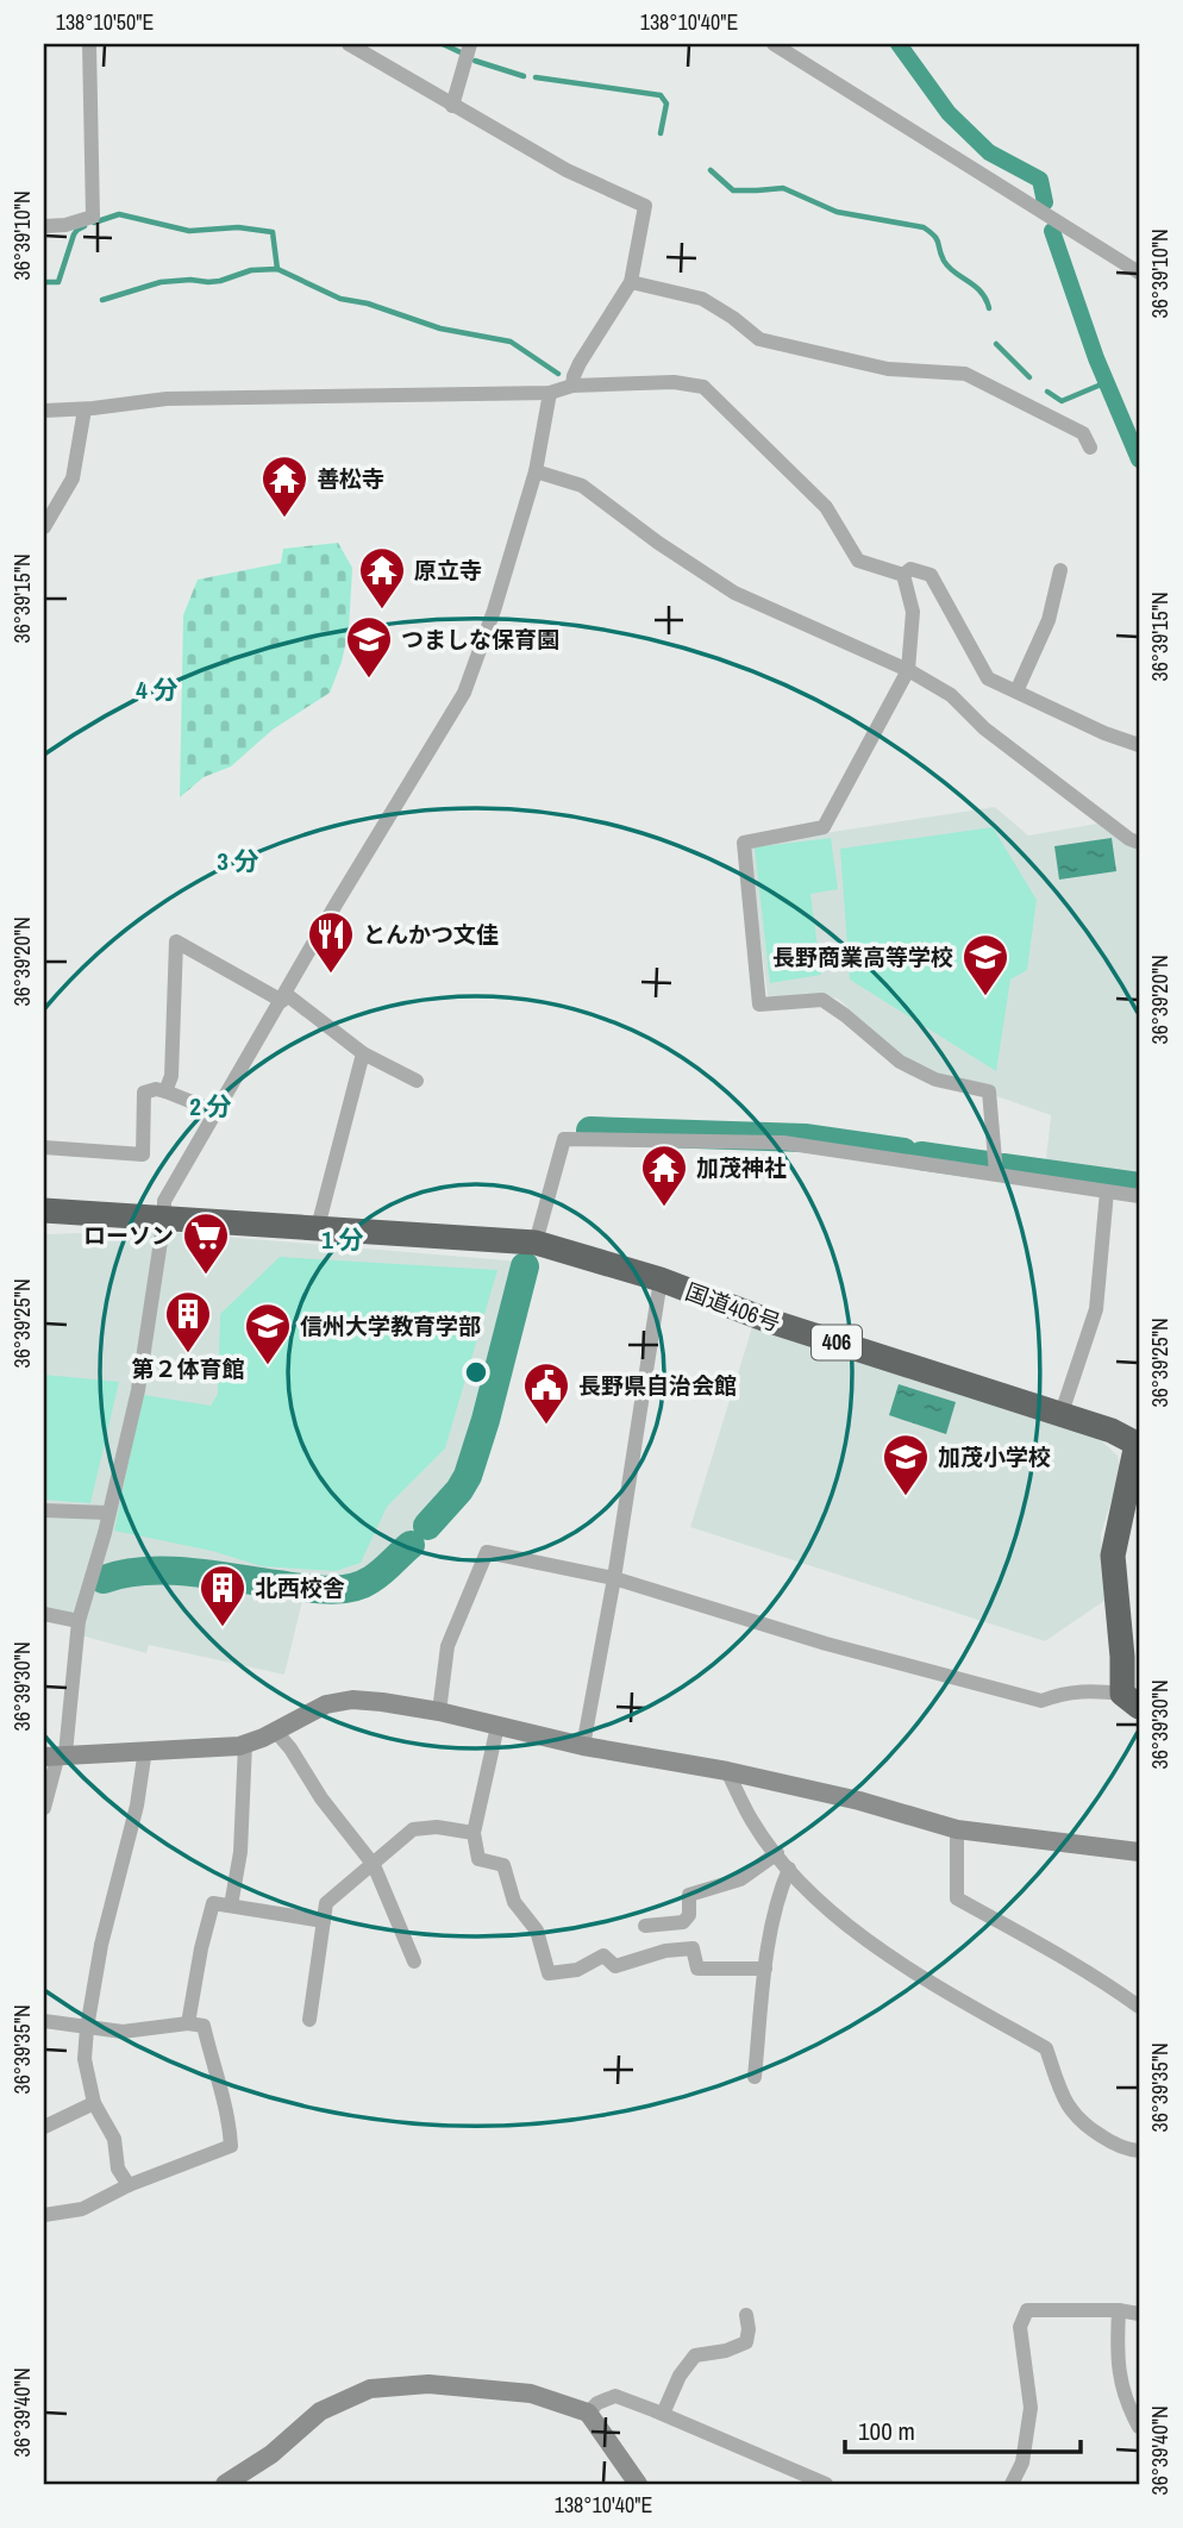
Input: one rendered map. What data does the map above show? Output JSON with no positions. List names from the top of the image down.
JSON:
{
  "streets": {
    "highway": ["国道406号", "406"]
  },
  "places": {
    "temple": ["善松寺", "原立寺", "加茂神社"],
    "school or university": [
      "つましな保育園",
      "長野商業高等学校",
      "信州大学教育学部",
      "加茂小学校"
    ],
    "restaurant": ["とんかつ文佳"],
    "supermarket": ["ローソン"],
    "building": ["第２体育館", "北西校舎"],
    "public building": ["長野県自治会館"]
  },
  "scale_bar": "100 m",
  "coordinates": [
    "138°10'50\"E",
    "138°10'40\"E",
    "36°39'10\"N",
    "36°39'15\"N",
    "36°39'20\"N",
    "36°39'25\"N",
    "36°39'30\"N",
    "36°39'35\"N",
    "36°39'40\"N"
  ],
  "rings": [
    "4 分",
    "3 分",
    "2 分",
    "1 分"
  ]
}
